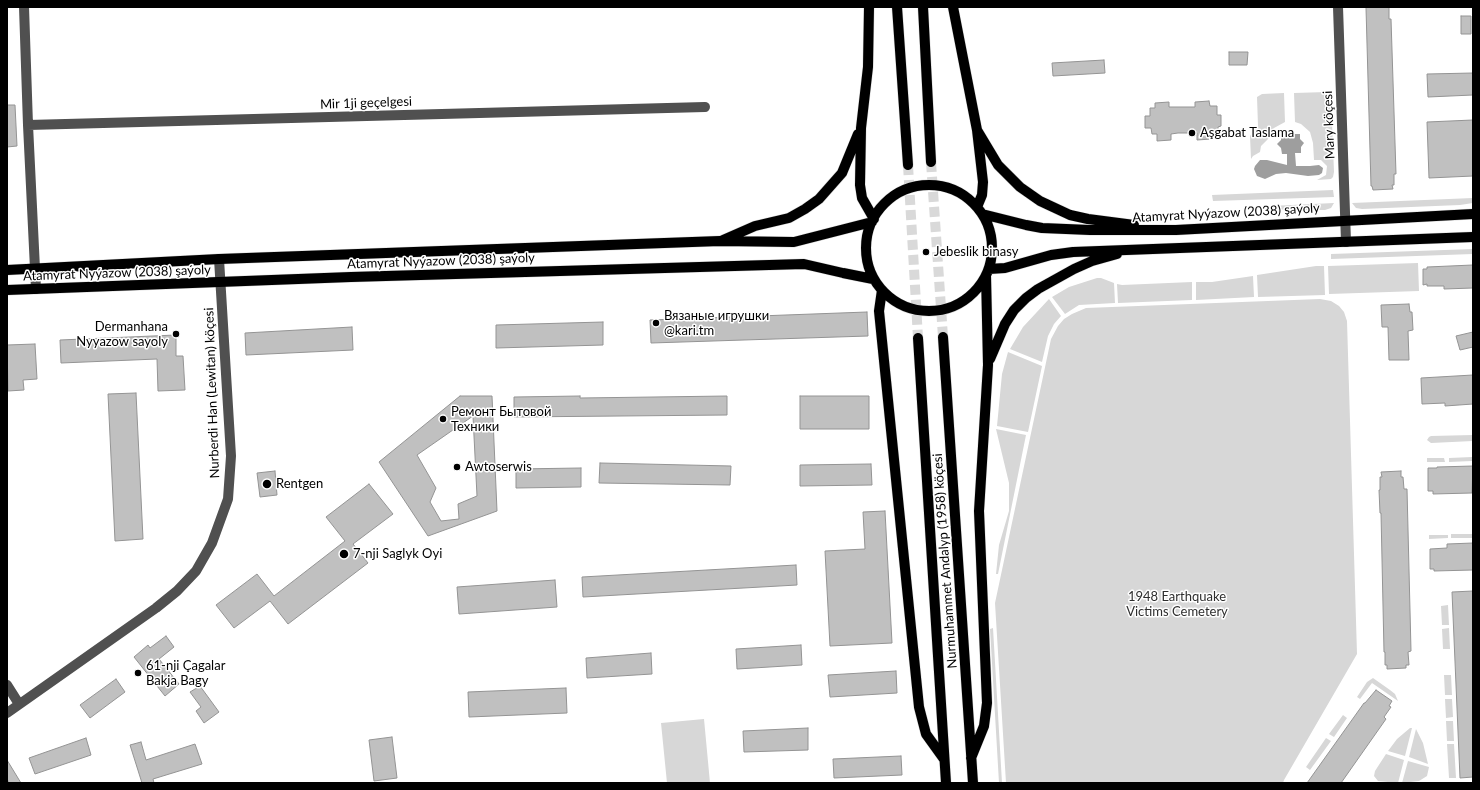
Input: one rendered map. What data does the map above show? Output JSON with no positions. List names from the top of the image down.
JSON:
{
  "streets": {
    "main road": ["Atamyrat Nyýazow (2038) şaýoly", "Nurmuhammet Andalyp (1958) köçesi"],
    "street": ["Mir 1ji geçelgesi", "Mary köçesi", "Nurberdi Han (Lewitan) köçesi"]
  },
  "crossings": [
    ["Mary köçesi", "Atamyrat Nyýazow (2038) şaýoly"],
    ["Atamyrat Nyýazow (2038) şaýoly", "Nurberdi Han (Lewitan) köçesi"]
  ],
  "parks": ["1948 Earthquake Victims Cemetery"],
  "places": [
    "Aşgabat Taslama",
    "Jebeslik binasy",
    "Вязаные игрушки @kari.tm",
    "Dermanhana Nyyazow sayoly",
    "Ремонт Бытовой Техники",
    "Awtoserwis",
    "Rentgen",
    "7-nji Saglyk Oyi",
    "61-nji Çagalar Bakja Bagy"
  ]
}
